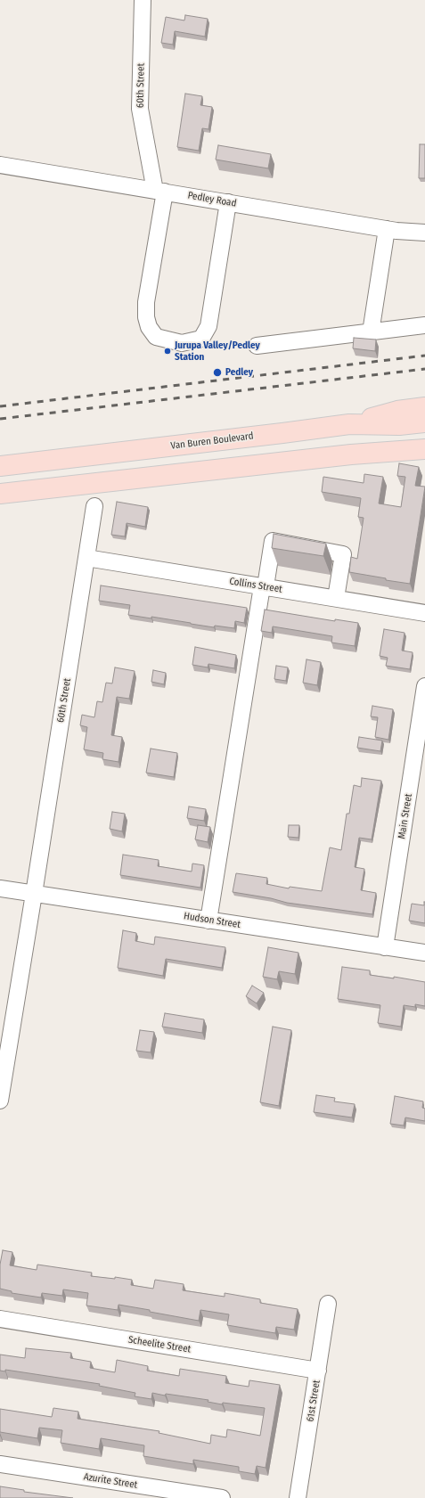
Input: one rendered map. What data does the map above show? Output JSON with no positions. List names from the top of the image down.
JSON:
{
  "streets": {
    "main road": ["Van Buren Boulevard"],
    "street": [
      "60th Street",
      "Pedley Road",
      "Collins Street",
      "Main Street",
      "Hudson Street",
      "Scheelite Street",
      "61st Street",
      "Azurite Street"
    ]
  },
  "crossings": [
    ["60th Street", "Pedley Road"],
    ["60th Street", "Collins Street"],
    ["60th Street", "Hudson Street"],
    ["Main Street", "Hudson Street"],
    ["Scheelite Street", "61st Street"]
  ],
  "places": ["Jurupa Valley/Pedley Station", "Pedley"]
}
